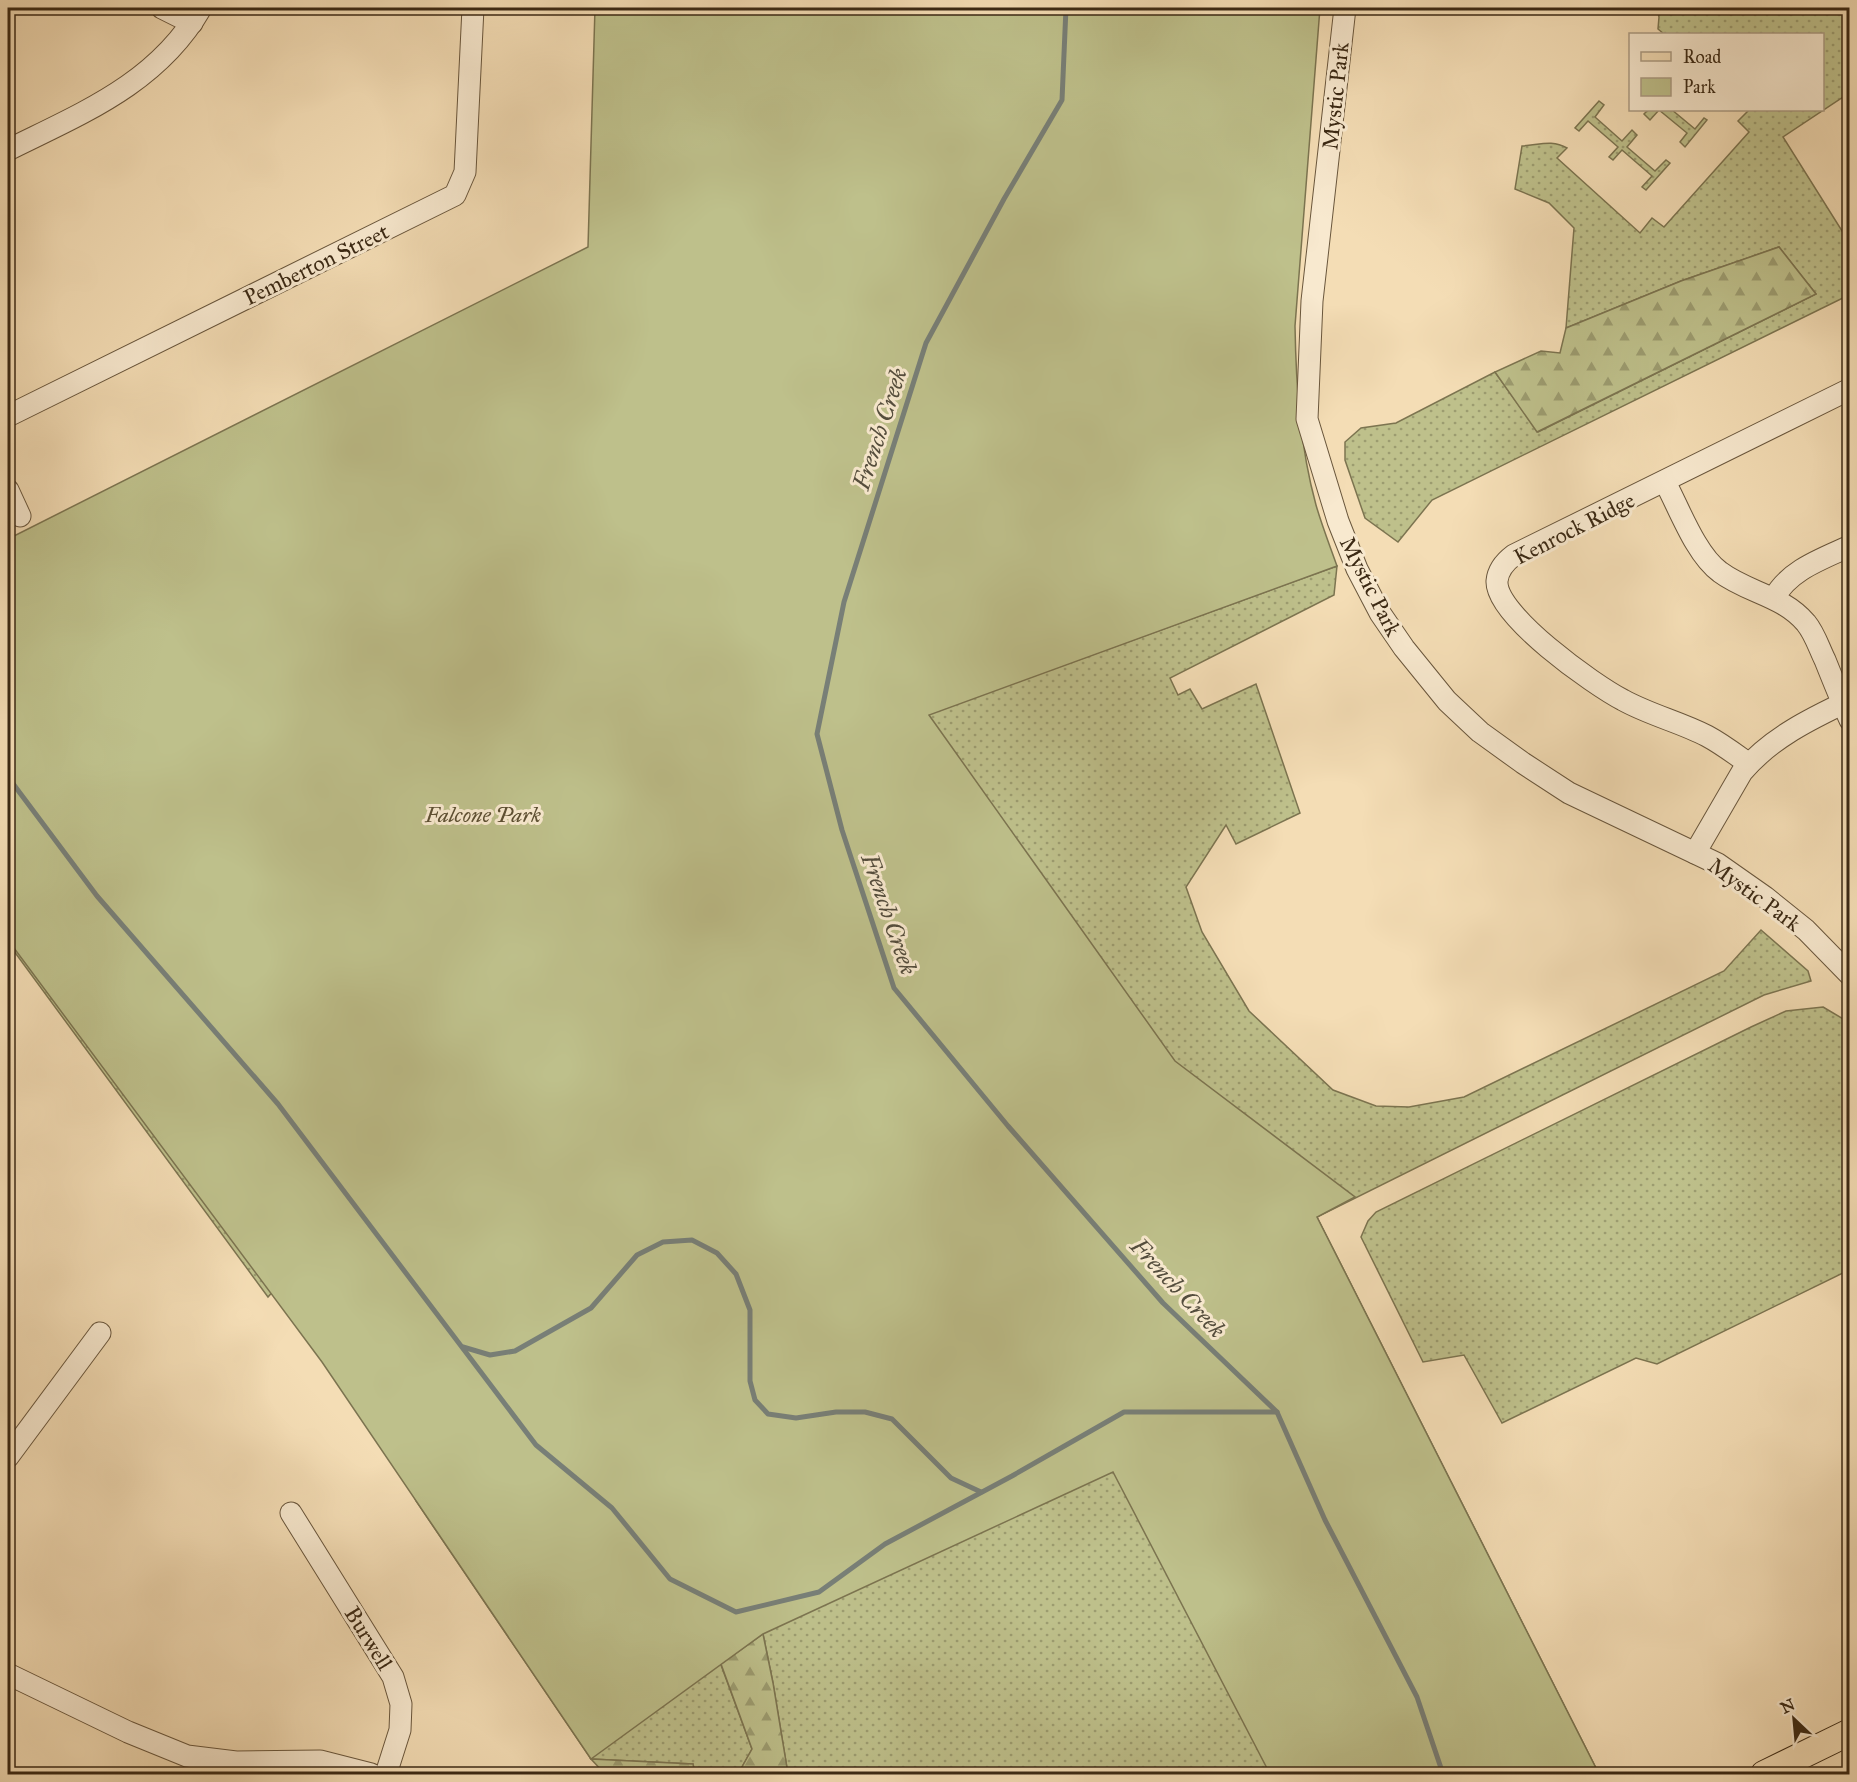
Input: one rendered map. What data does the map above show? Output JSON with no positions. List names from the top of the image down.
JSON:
{
  "streets": {
    "street": [
      "Mystic Park",
      "Pemberton Street",
      "Kenrock Ridge",
      "Burwell"
    ]
  },
  "water": ["French Creek"],
  "parks": ["Falcone Park"],
  "legend": ["Road", "Park"],
  "north": "top left"
}
